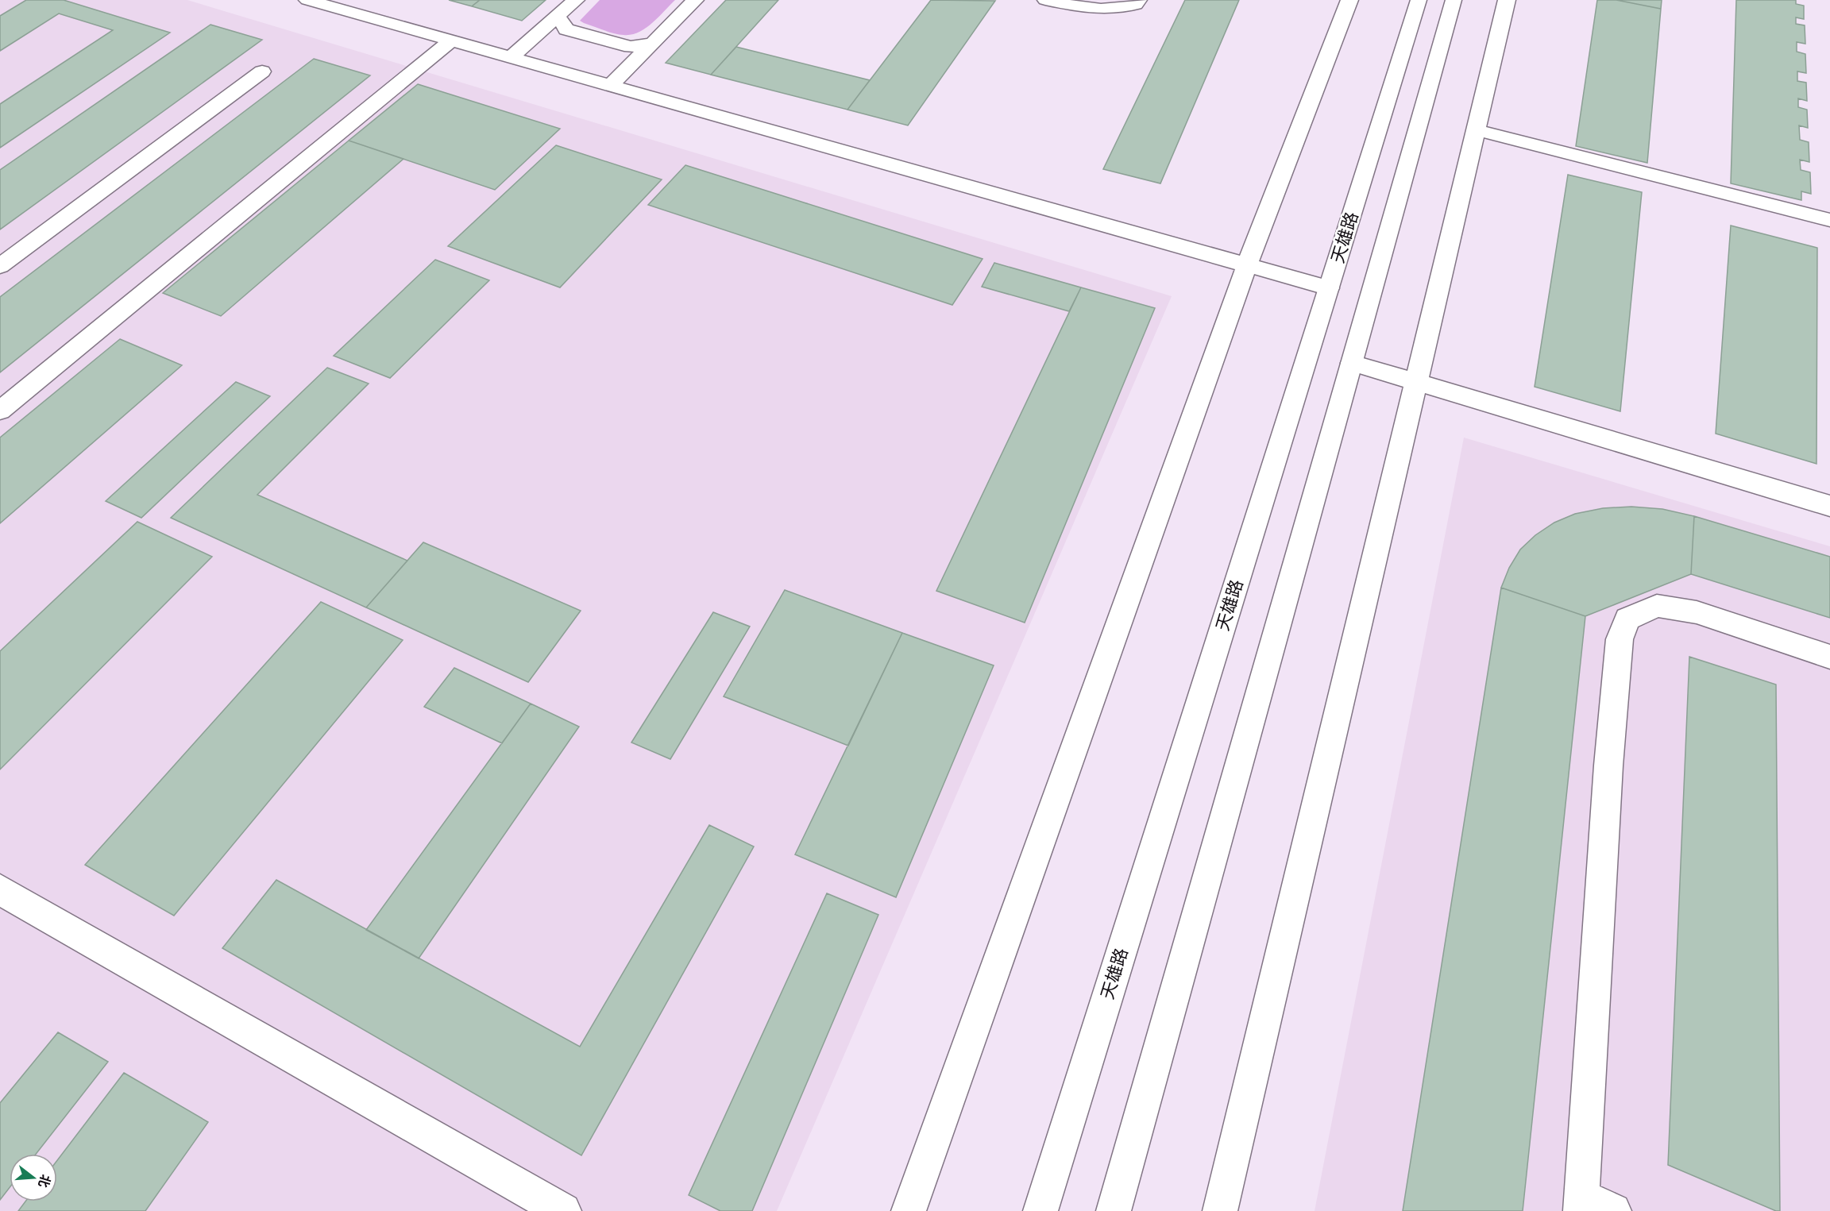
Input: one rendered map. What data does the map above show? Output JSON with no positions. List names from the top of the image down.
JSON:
{
  "streets": {
    "street": ["天雄路"]
  },
  "north": "right"
}
